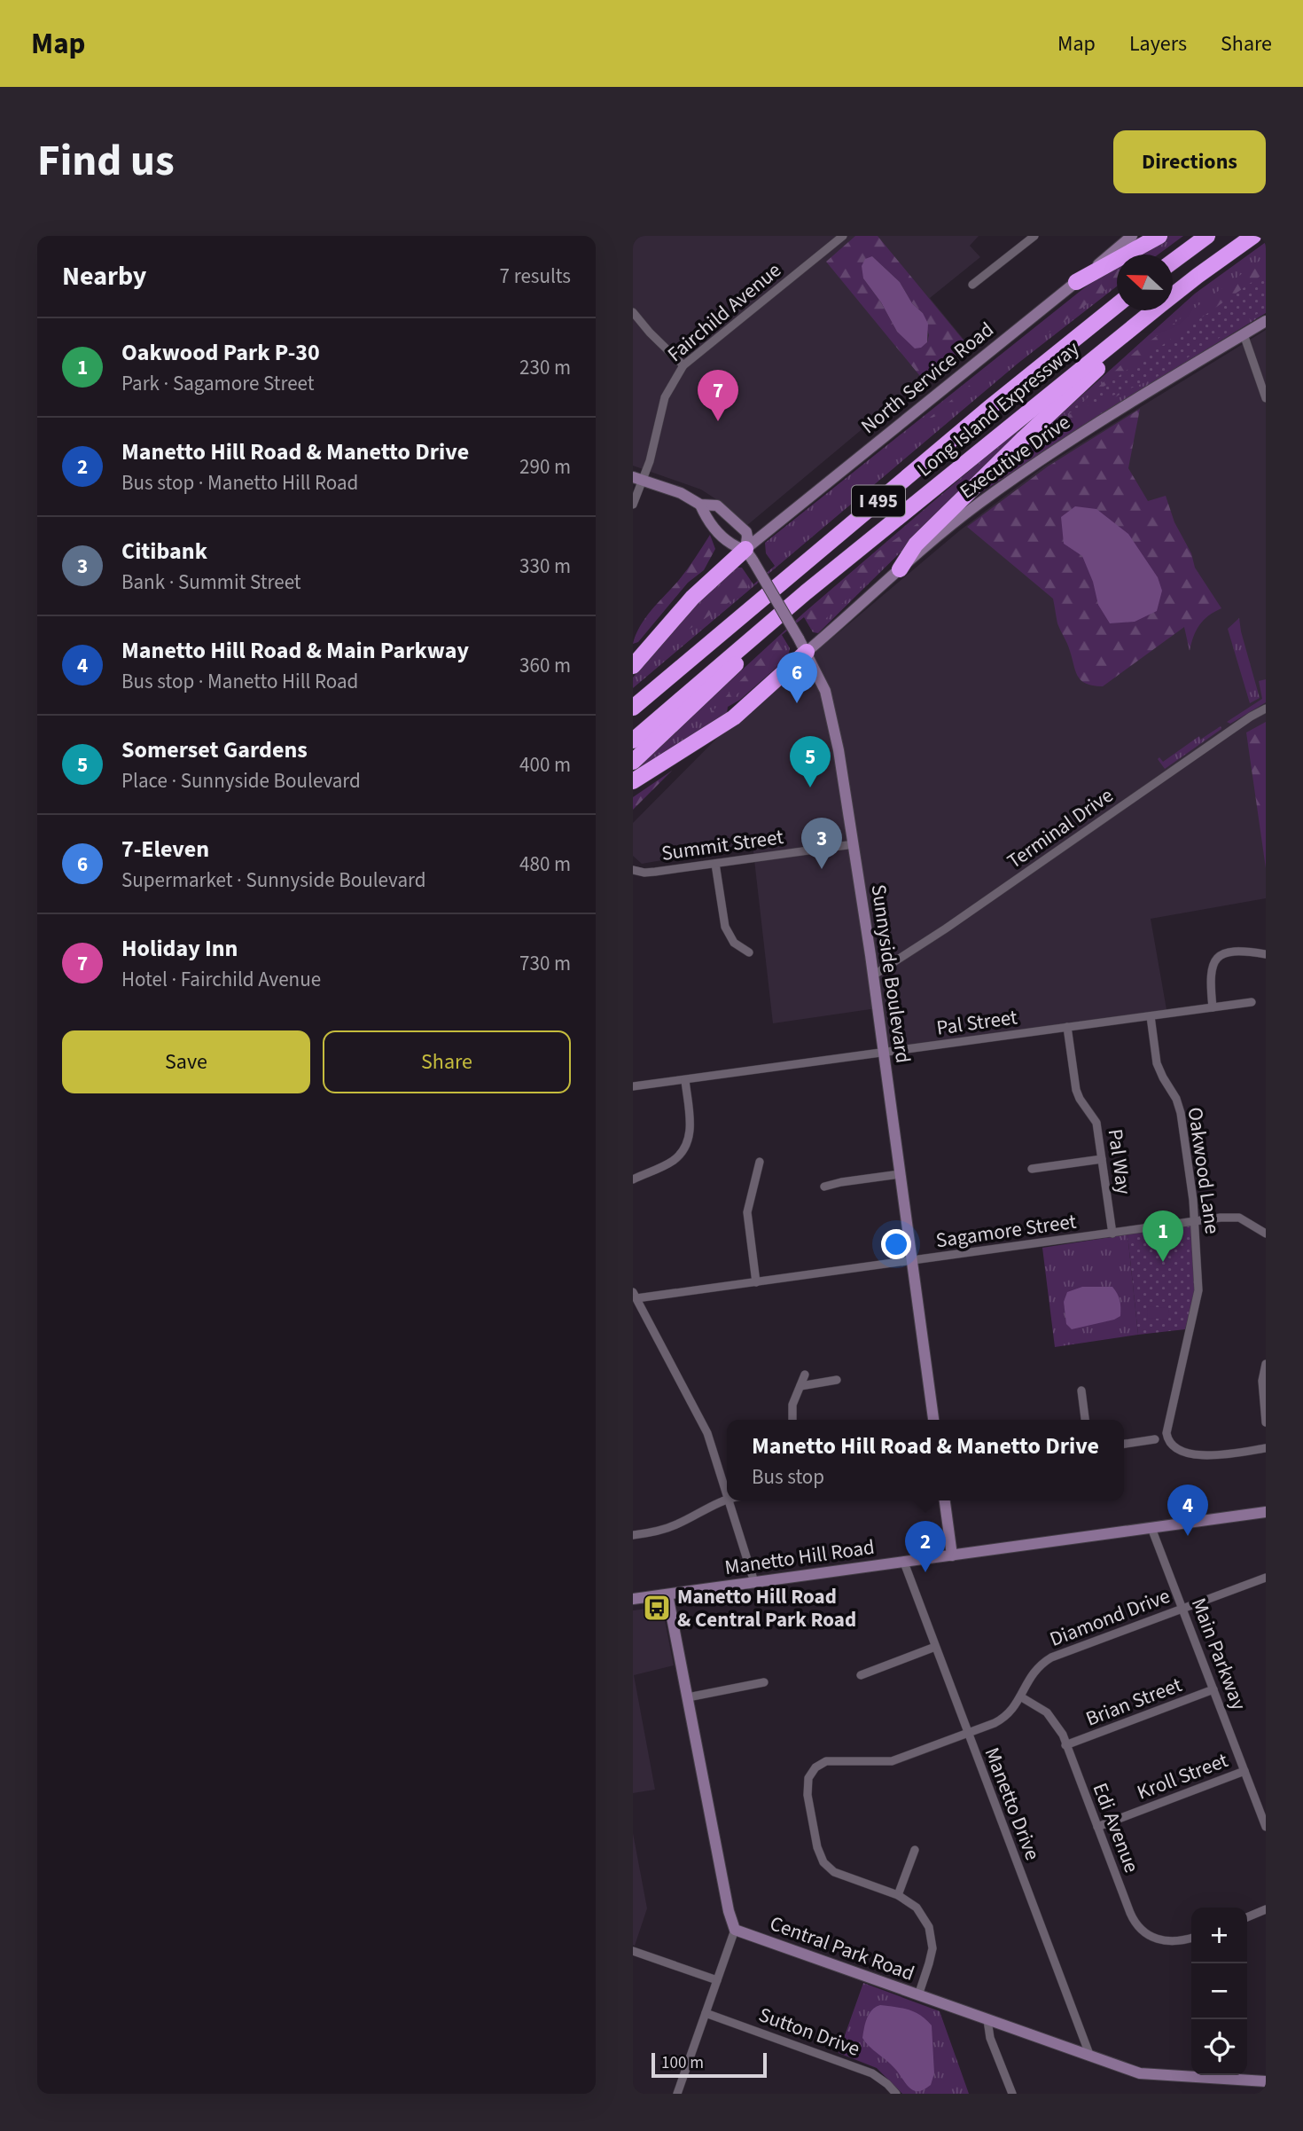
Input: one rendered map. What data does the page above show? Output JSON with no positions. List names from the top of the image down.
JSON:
{
  "streets": {
    "highway": ["Long Island Expressway", "I 495"],
    "main road": [
      "North Service Road",
      "Executive Drive",
      "Sunnyside Boulevard",
      "Manetto Hill Road",
      "Central Park Road"
    ],
    "street": [
      "Fairchild Avenue",
      "Terminal Drive",
      "Summit Street",
      "Pal Street",
      "Pal Way",
      "Oakwood Lane",
      "Sagamore Street",
      "Diamond Drive",
      "Main Parkway",
      "Brian Street",
      "Kroll Street",
      "Manetto Drive",
      "Edi Avenue",
      "Sutton Drive"
    ]
  },
  "crossings": [
    ["Fairchild Avenue", "Sunnyside Boulevard"],
    ["North Service Road", "Sunnyside Boulevard"],
    ["Executive Drive", "Sunnyside Boulevard"],
    ["Terminal Drive", "Sunnyside Boulevard"],
    ["Summit Street", "Sunnyside Boulevard"],
    ["Sunnyside Boulevard", "Pal Street"],
    ["Sunnyside Boulevard", "Sagamore Street"],
    ["Pal Street", "Pal Way"],
    ["Pal Street", "Oakwood Lane"],
    ["Pal Way", "Sagamore Street"],
    ["Oakwood Lane", "Sagamore Street"],
    ["Manetto Hill Road", "Main Parkway"],
    ["Manetto Hill Road", "Manetto Drive"],
    ["Diamond Drive", "Main Parkway"],
    ["Diamond Drive", "Manetto Drive"],
    ["Diamond Drive", "Edi Avenue"],
    ["Diamond Drive", "Central Park Road"],
    ["Main Parkway", "Brian Street"],
    ["Main Parkway", "Kroll Street"],
    ["Brian Street", "Edi Avenue"],
    ["Kroll Street", "Edi Avenue"],
    ["Manetto Drive", "Central Park Road"]
  ],
  "places": {
    "bus stop": ["Manetto Hill Road & Central Park Road"]
  },
  "scale_bar": "100 m",
  "north": "left",
  "page": {
    "header": "Map",
    "nav": ["Map", "Layers", "Share"],
    "title": "Find us",
    "buttons": [
      "Directions",
      ["Save", "Share"]
    ],
    "heading": ["Nearby", "7 results"],
    "list": [
      {
        "mark": "1",
        "name": "Oakwood Park P-30",
        "note": "Park · Sagamore Street",
        "value": "230 m"
      },
      {
        "mark": "2",
        "name": "Manetto Hill Road & Manetto Drive",
        "note": "Bus stop · Manetto Hill Road",
        "value": "290 m"
      },
      {
        "mark": "3",
        "name": "Citibank",
        "note": "Bank · Summit Street",
        "value": "330 m"
      },
      {
        "mark": "4",
        "name": "Manetto Hill Road & Main Parkway",
        "note": "Bus stop · Manetto Hill Road",
        "value": "360 m"
      },
      {
        "mark": "5",
        "name": "Somerset Gardens",
        "note": "Place · Sunnyside Boulevard",
        "value": "400 m"
      },
      {
        "mark": "6",
        "name": "7-Eleven",
        "note": "Supermarket · Sunnyside Boulevard",
        "value": "480 m"
      },
      {
        "mark": "7",
        "name": "Holiday Inn",
        "note": "Hotel · Fairchild Avenue",
        "value": "730 m"
      }
    ],
    "pins": [
      "7",
      "6",
      "5",
      "3",
      "1",
      "4",
      "2"
    ],
    "popup": ["Manetto Hill Road & Manetto Drive", "Bus stop"],
    "map_buttons": ["+", "−"],
    "scale": "100 m"
  }
}
